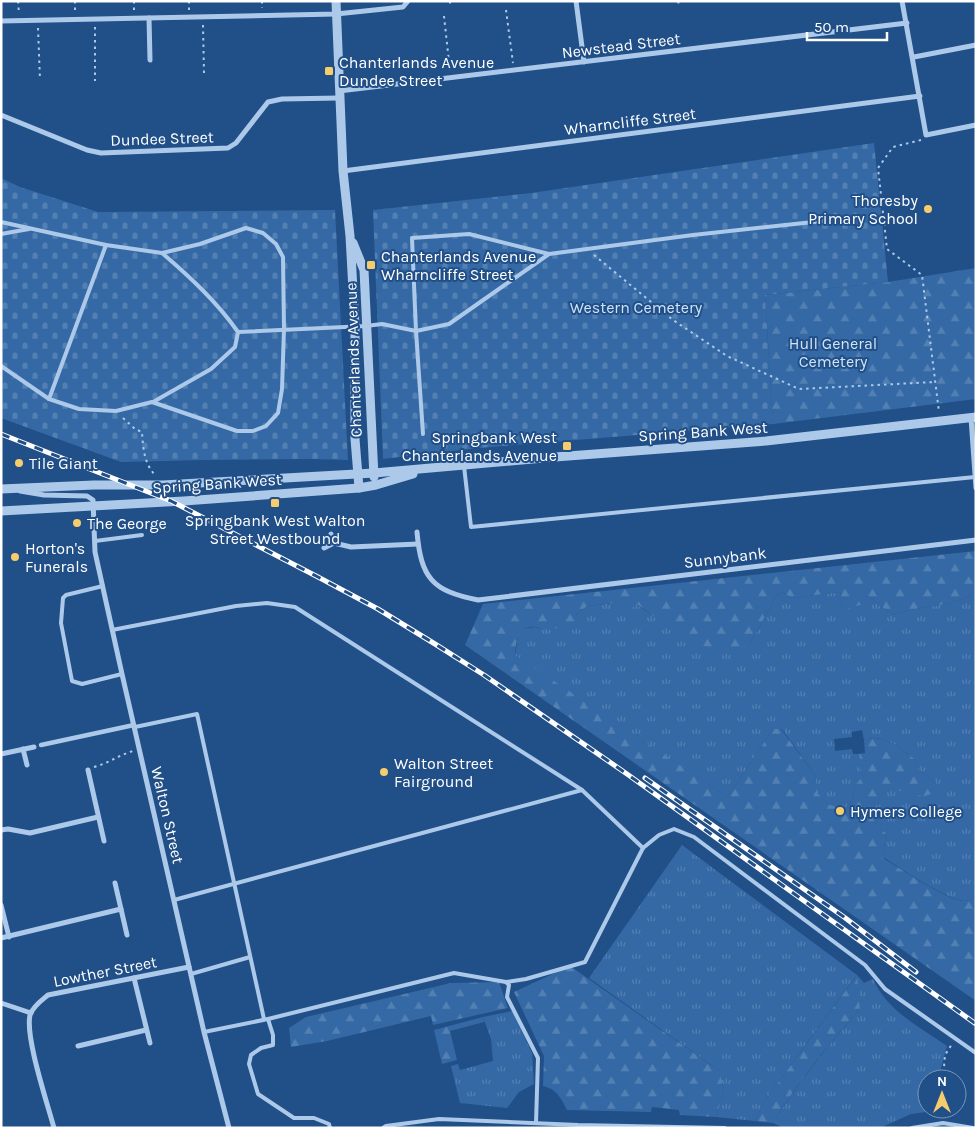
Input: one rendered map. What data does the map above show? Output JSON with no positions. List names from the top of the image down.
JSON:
{
  "streets": {
    "street": [
      "Newstead Street",
      "Wharncliffe Street",
      "Dundee Street",
      "Chanterlands Avenue",
      "Spring Bank West",
      "Sunnybank",
      "Walton Street",
      "Lowther Street"
    ]
  },
  "crossings": [
    ["Newstead Street", "Dundee Street"],
    ["Newstead Street", "Chanterlands Avenue"],
    ["Wharncliffe Street", "Chanterlands Avenue"],
    ["Dundee Street", "Chanterlands Avenue"],
    ["Chanterlands Avenue", "Spring Bank West"],
    ["Spring Bank West", "Walton Street"],
    ["Walton Street", "Lowther Street"]
  ],
  "parks": ["Western Cemetery", "Hull General Cemetery"],
  "places": {
    "transit": [
      "Chanterlands Avenue Dundee Street",
      "Chanterlands Avenue Wharncliffe Street",
      "Springbank West Chanterlands Avenue",
      "Springbank West Walton Street Westbound"
    ],
    "other": [
      "Thoresby Primary School",
      "Tile Giant",
      "The George",
      "Horton's Funerals",
      "Walton Street Fairground",
      "Hymers College"
    ]
  },
  "scale_bar": "50 m",
  "north": "top"
}
